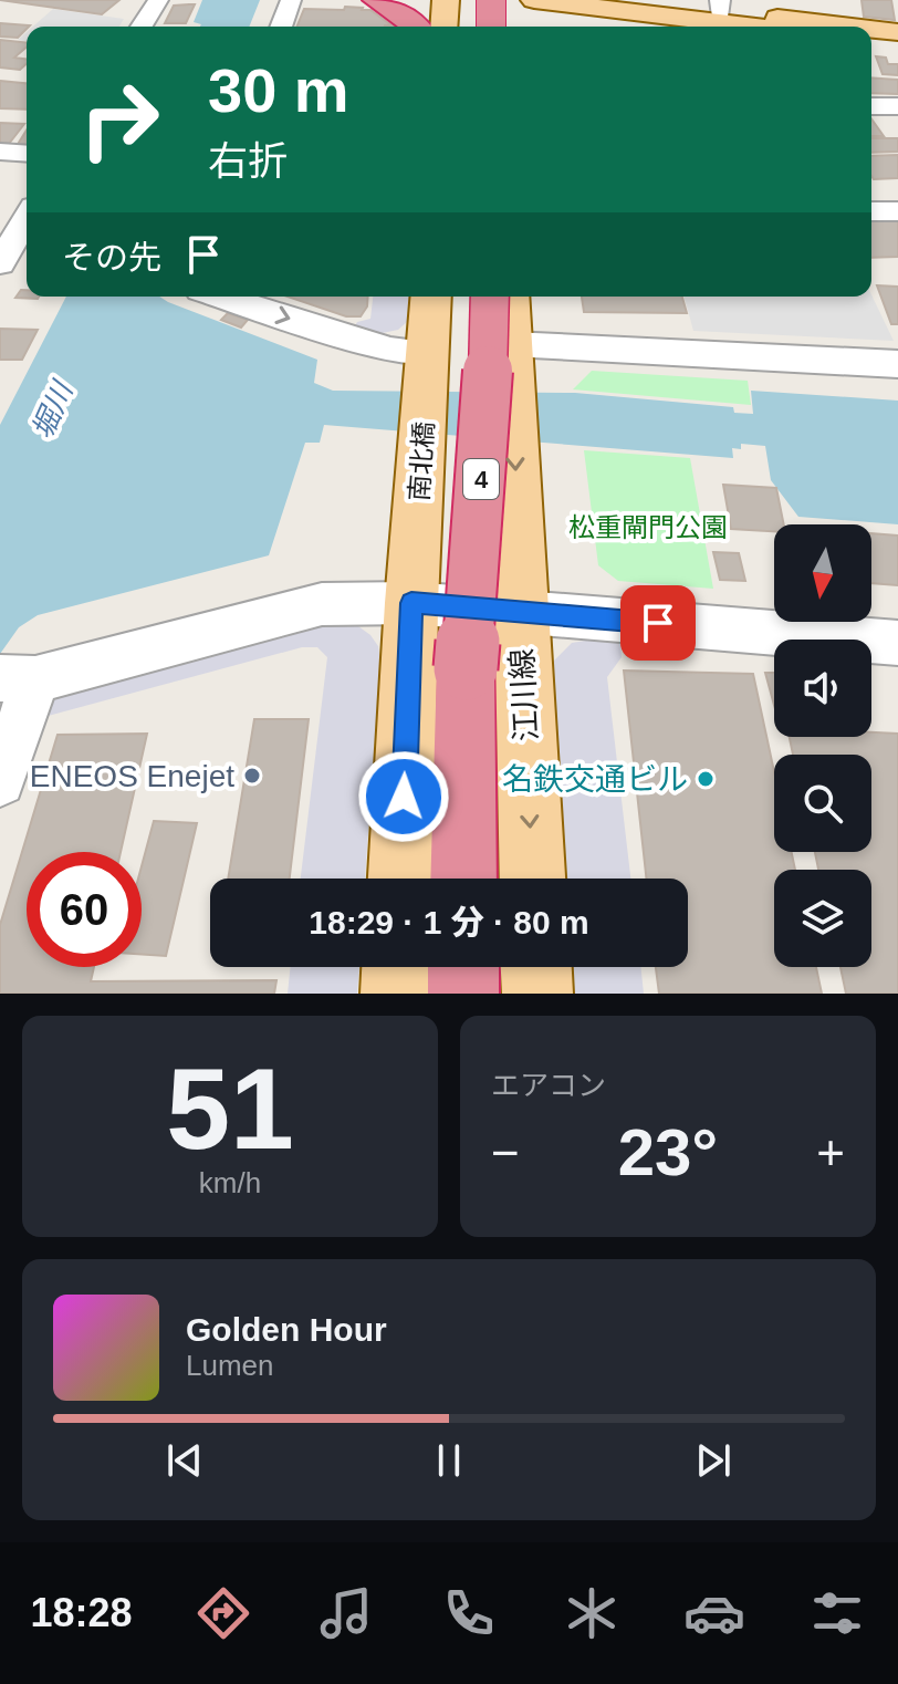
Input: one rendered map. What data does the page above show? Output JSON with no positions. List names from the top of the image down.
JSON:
{
  "streets": {
    "highway": ["4"],
    "main road": ["南北橋", "江川線"]
  },
  "water": ["堀川"],
  "parks": ["松重閘門公園"],
  "places": ["ENEOS Enejet", "名鉄交通ビル"],
  "north": "bottom",
  "page": {
    "turn": ["30 m", "右折"],
    "then": "その先",
    "limit": "60",
    "trip": "18:29 · 1 分 · 80 m",
    "tile": [
      ["51", "km/h"],
      "エアコン"
    ],
    "heat": ["−", "23°", "+"],
    "song": ["Golden Hour", "Lumen"],
    "tabs": "18:28"
  }
}
